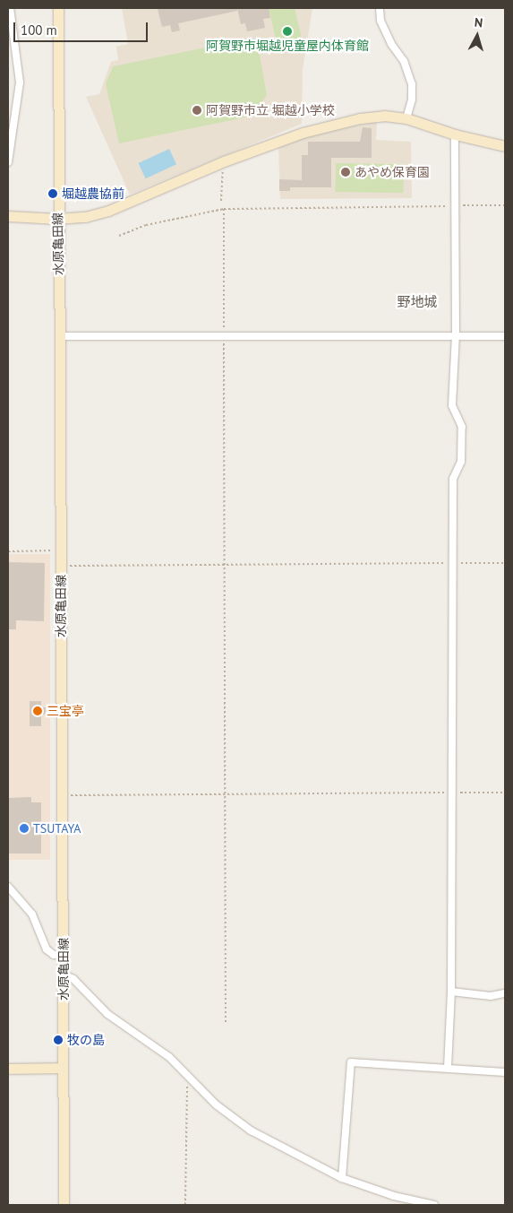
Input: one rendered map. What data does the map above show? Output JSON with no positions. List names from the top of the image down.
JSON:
{
  "streets": {
    "main road": ["水原亀田線"]
  },
  "districts": ["野地城"],
  "places": [
    "阿賀野市堀越児童屋内体育館",
    "阿賀野市立 堀越小学校",
    "あやめ保育園",
    "堀越農協前",
    "三宝亭",
    "TSUTAYA",
    "牧の島"
  ],
  "scale_bar": "100 m",
  "north": "top"
}
